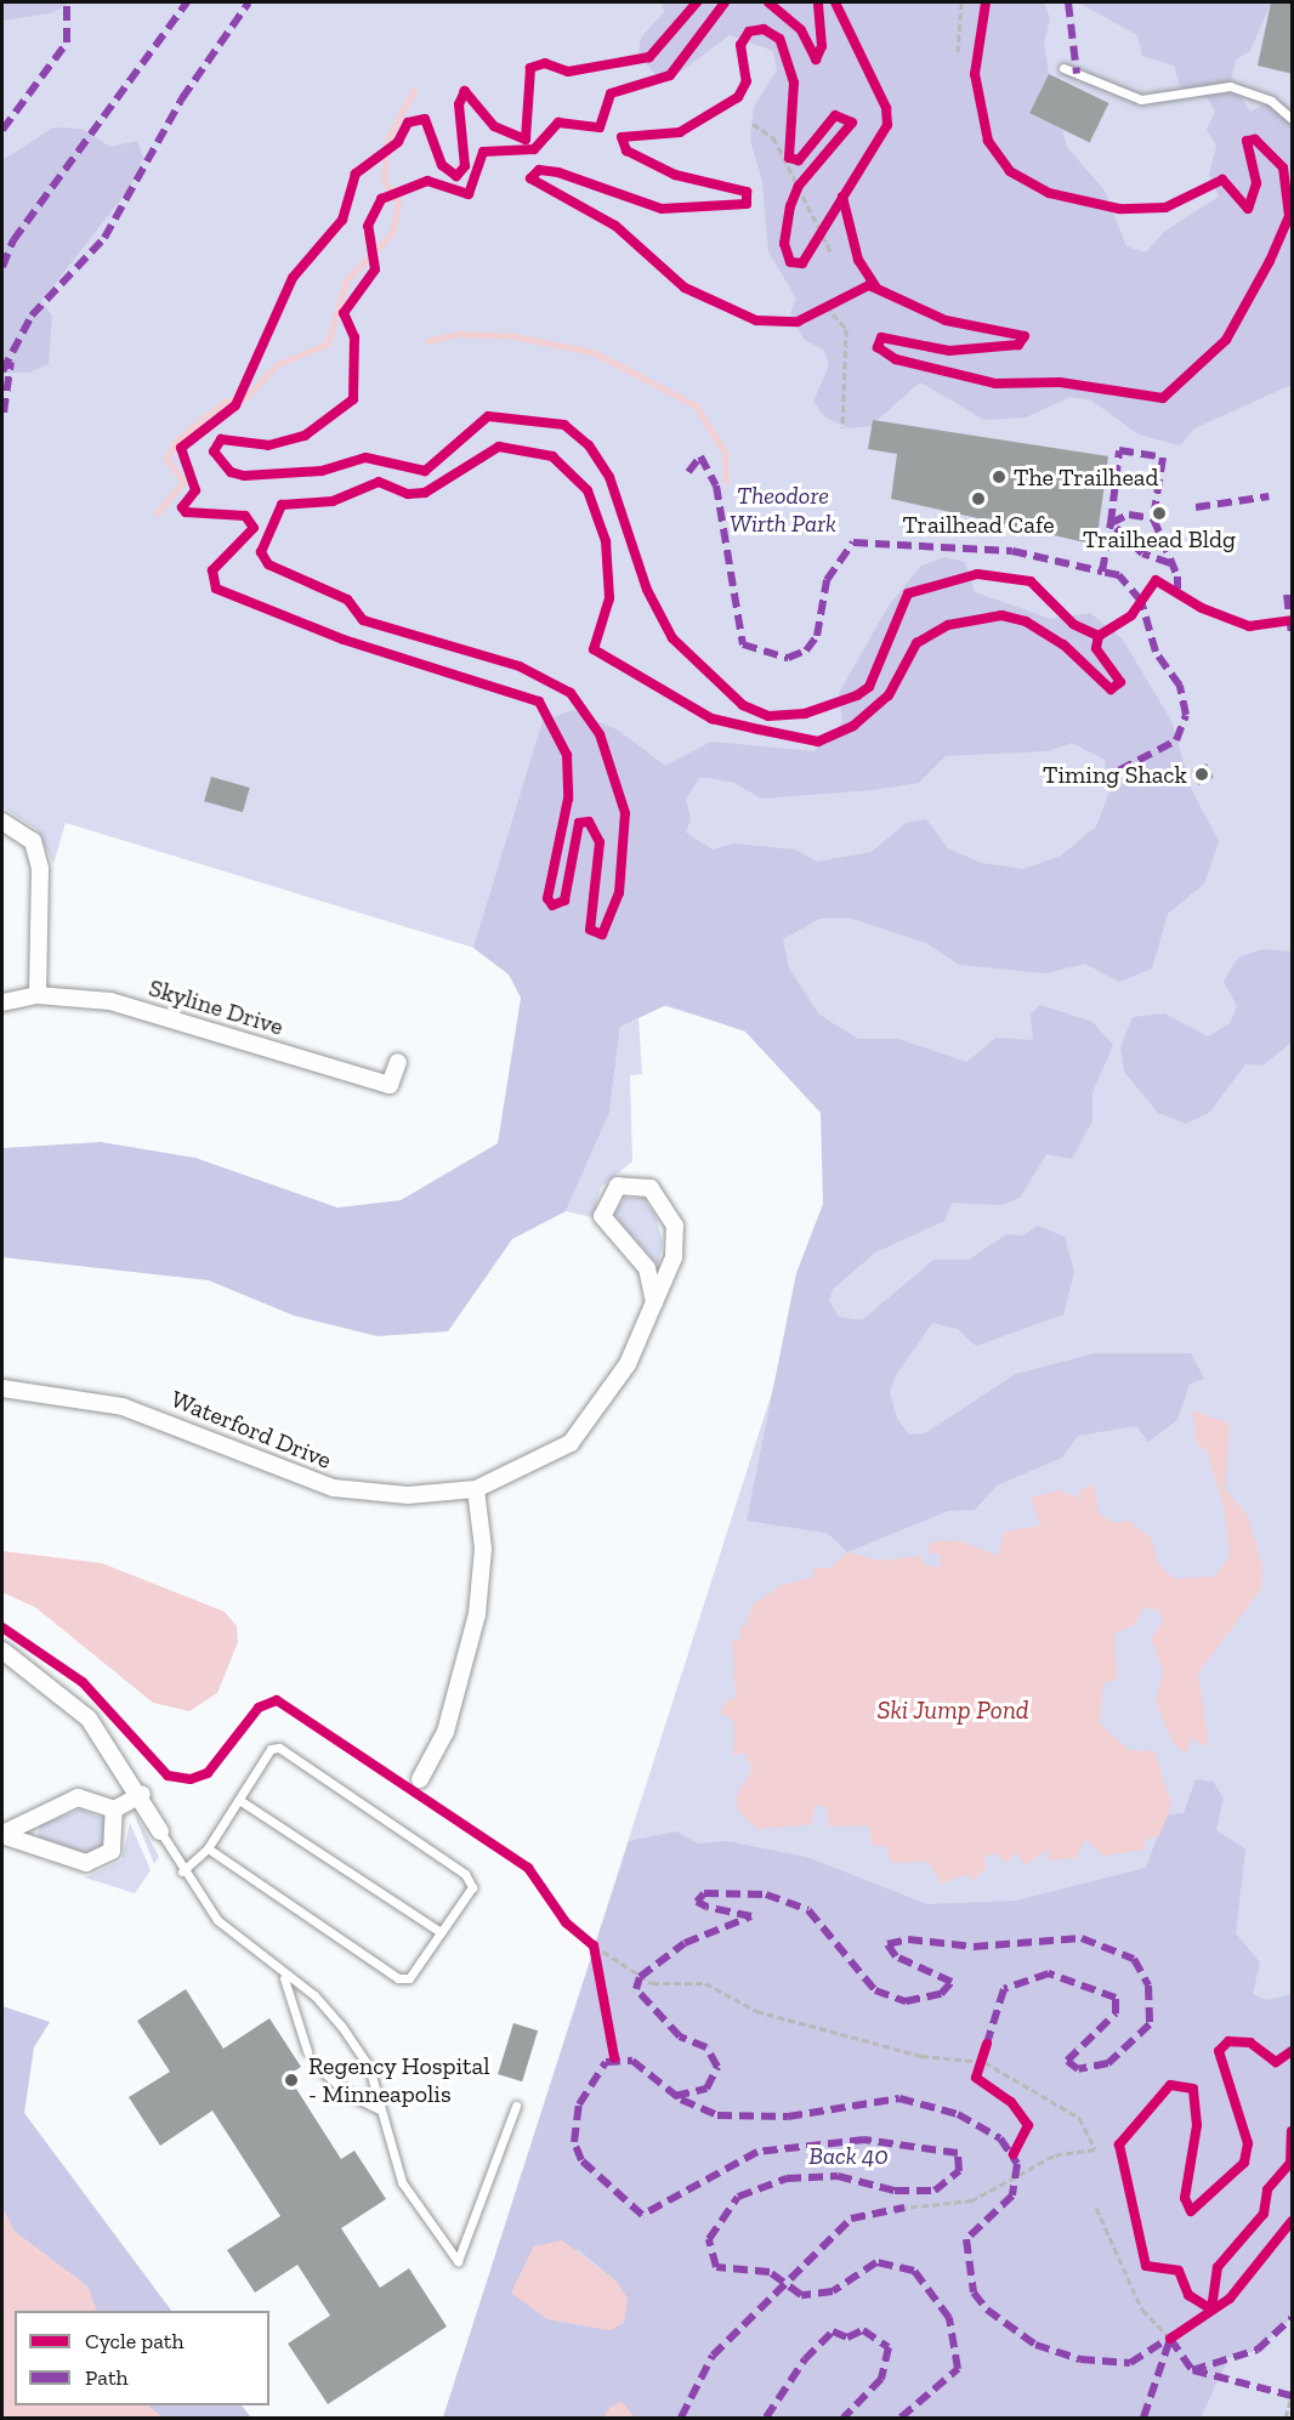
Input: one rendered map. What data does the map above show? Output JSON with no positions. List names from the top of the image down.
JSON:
{
  "streets": {
    "street": ["Skyline Drive", "Waterford Drive"]
  },
  "water": ["Ski Jump Pond"],
  "parks": ["Theodore Wirth Park", "Back 40"],
  "places": [
    "The Trailhead",
    "Trailhead Cafe",
    "Trailhead Bldg",
    "Timing Shack",
    "Regency Hospital - Minneapolis"
  ],
  "legend": ["Cycle path", "Path"]
}
